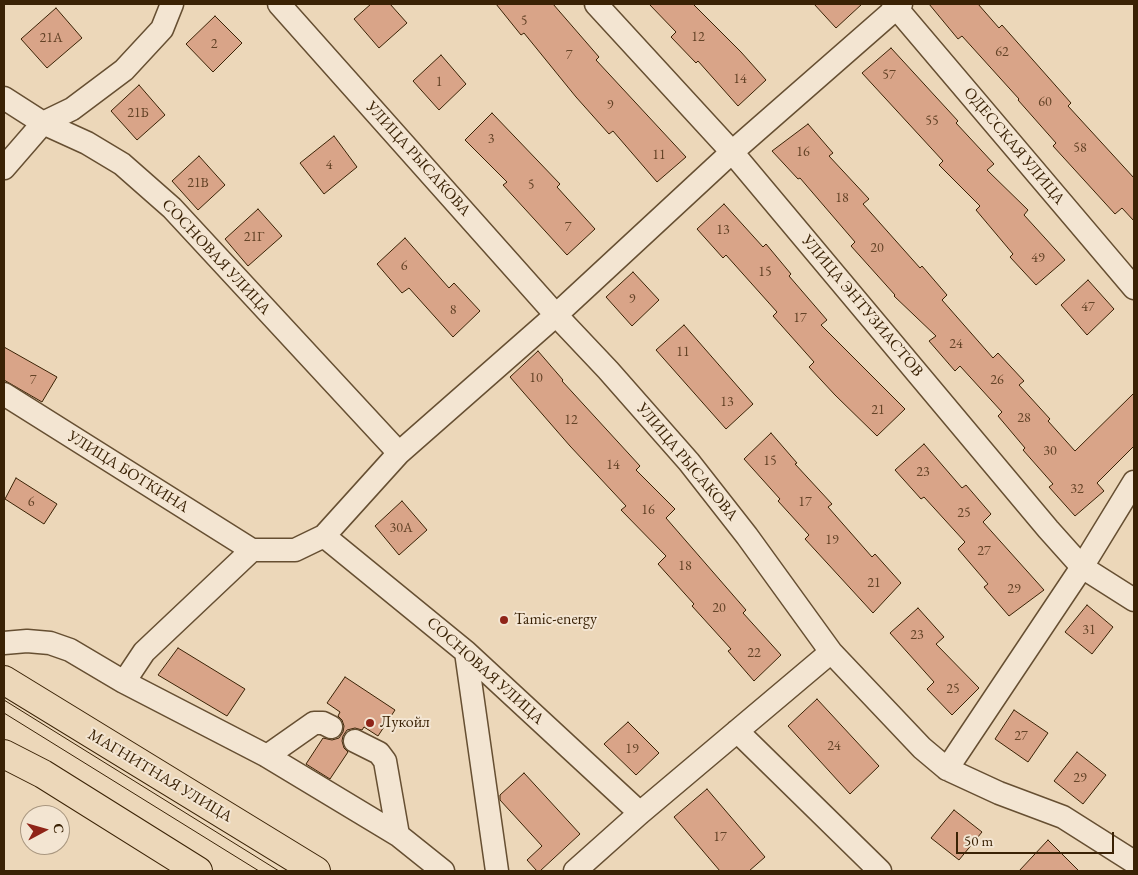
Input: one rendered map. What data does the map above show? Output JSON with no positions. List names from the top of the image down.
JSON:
{
  "streets": {
    "main road": ["МАГНИТНАЯ УЛИЦА"],
    "street": [
      "ОДЕССКАЯ УЛИЦА",
      "УЛИЦА РЫСАКОВА",
      "СОСНОВАЯ УЛИЦА",
      "УЛИЦА ЭНТУЗИАСТОВ",
      "УЛИЦА БОТКИНА"
    ]
  },
  "places": ["Tamic-energy", "Лукойл"],
  "house_numbers": [
    "5",
    "12",
    "21А",
    "2",
    "62",
    "7",
    "57",
    "14",
    "1",
    "60",
    "9",
    "21Б",
    "55",
    "3",
    "58",
    "16",
    "11",
    "4",
    "21В",
    "5",
    "18",
    "7",
    "13",
    "21Г",
    "20",
    "49",
    "6",
    "15",
    "9",
    "47",
    "8",
    "17",
    "24",
    "11",
    "10",
    "7",
    "26",
    "13",
    "21",
    "28",
    "12",
    "30",
    "15",
    "14",
    "23",
    "32",
    "6",
    "17",
    "16",
    "25",
    "30А",
    "19",
    "27",
    "18",
    "21",
    "29",
    "20",
    "31",
    "23",
    "22",
    "25",
    "27",
    "24",
    "19",
    "29",
    "17"
  ],
  "scale_bar": "50 m",
  "north": "right"
}
